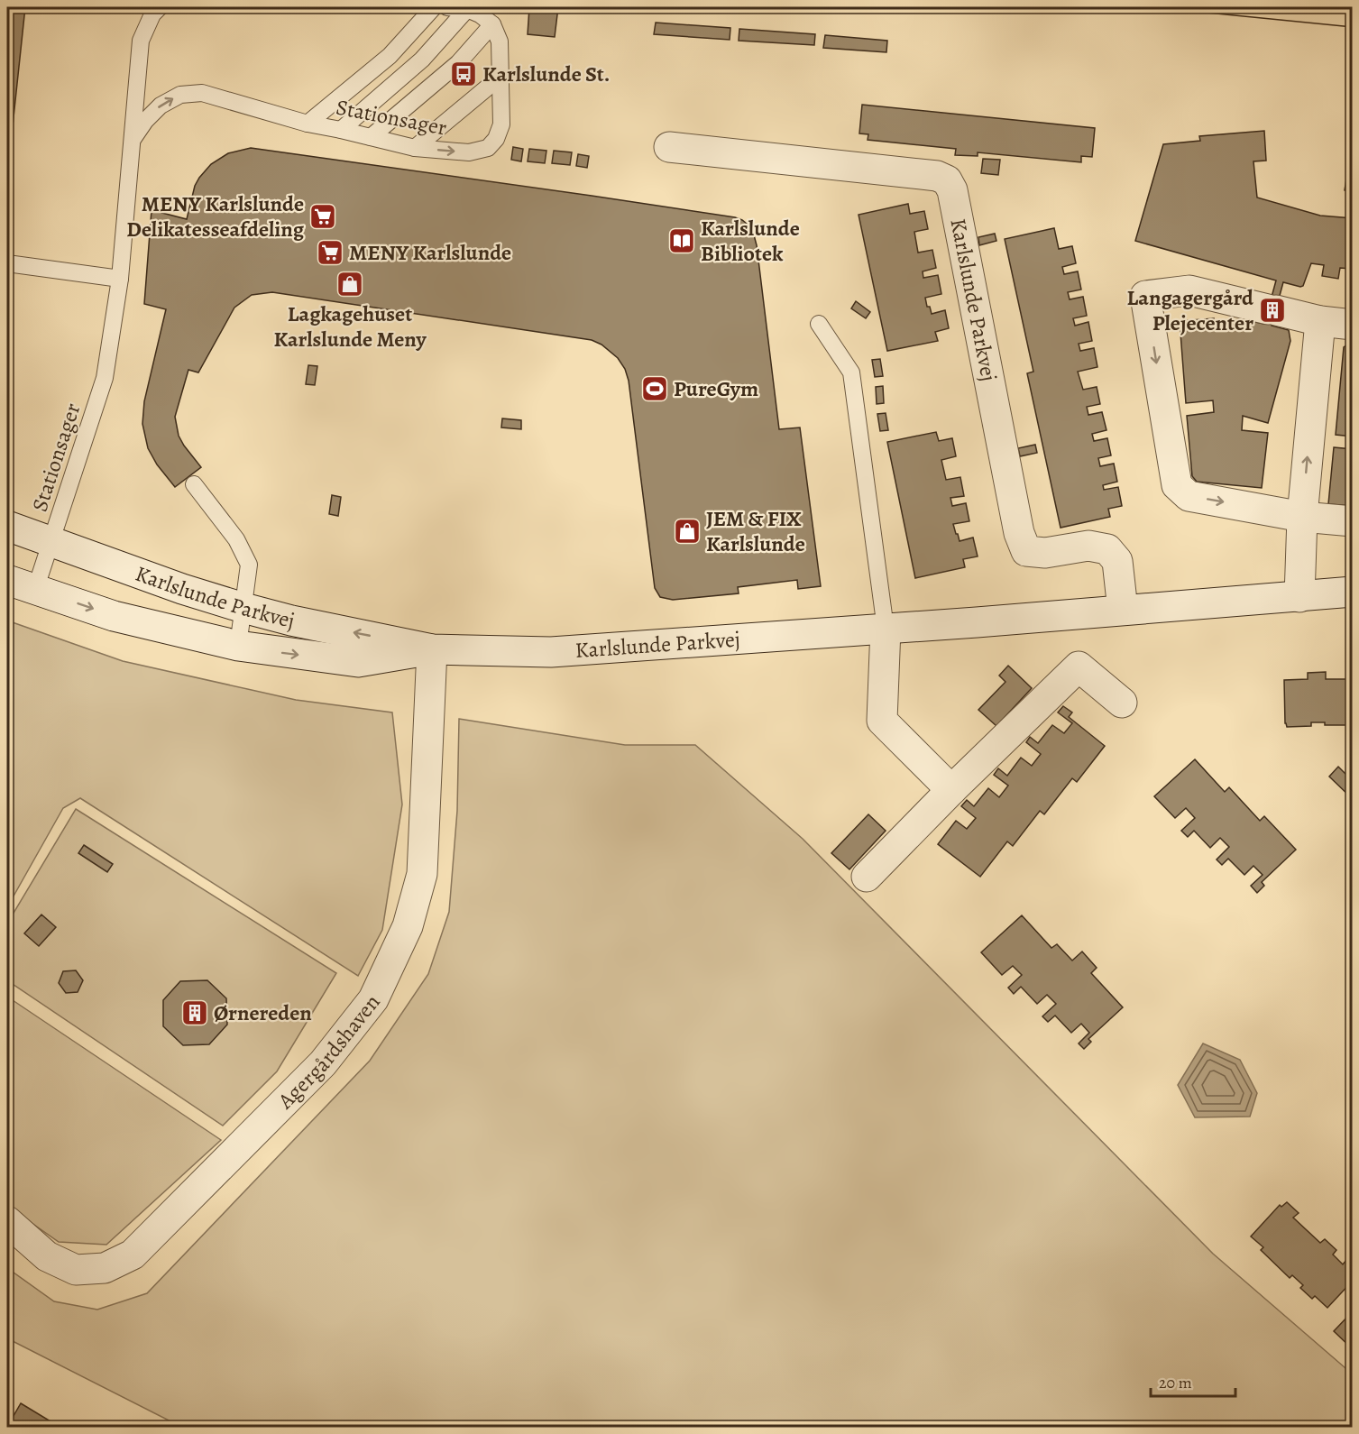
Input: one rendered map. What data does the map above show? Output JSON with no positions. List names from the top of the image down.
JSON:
{
  "streets": {
    "street": ["Karlslunde Parkvej", "Agergårdshaven"],
    "lane": ["Stationsager"]
  },
  "crossings": [
    ["Stationsager", "Karlslunde Parkvej"],
    ["Karlslunde Parkvej", "Agergårdshaven"]
  ],
  "places": {
    "bus stop": ["Karlslunde St."],
    "supermarket": ["MENY Karlslunde Delikatesseafdeling", "MENY Karlslunde"],
    "library": ["Karlslunde Bibliotek"],
    "shop": ["Lagkagehuset Karlslunde Meny", "JEM & FIX Karlslunde"],
    "building": ["Langagergård Plejecenter", "Ørnereden"],
    "sports": ["PureGym"]
  },
  "scale_bar": "20 m"
}
